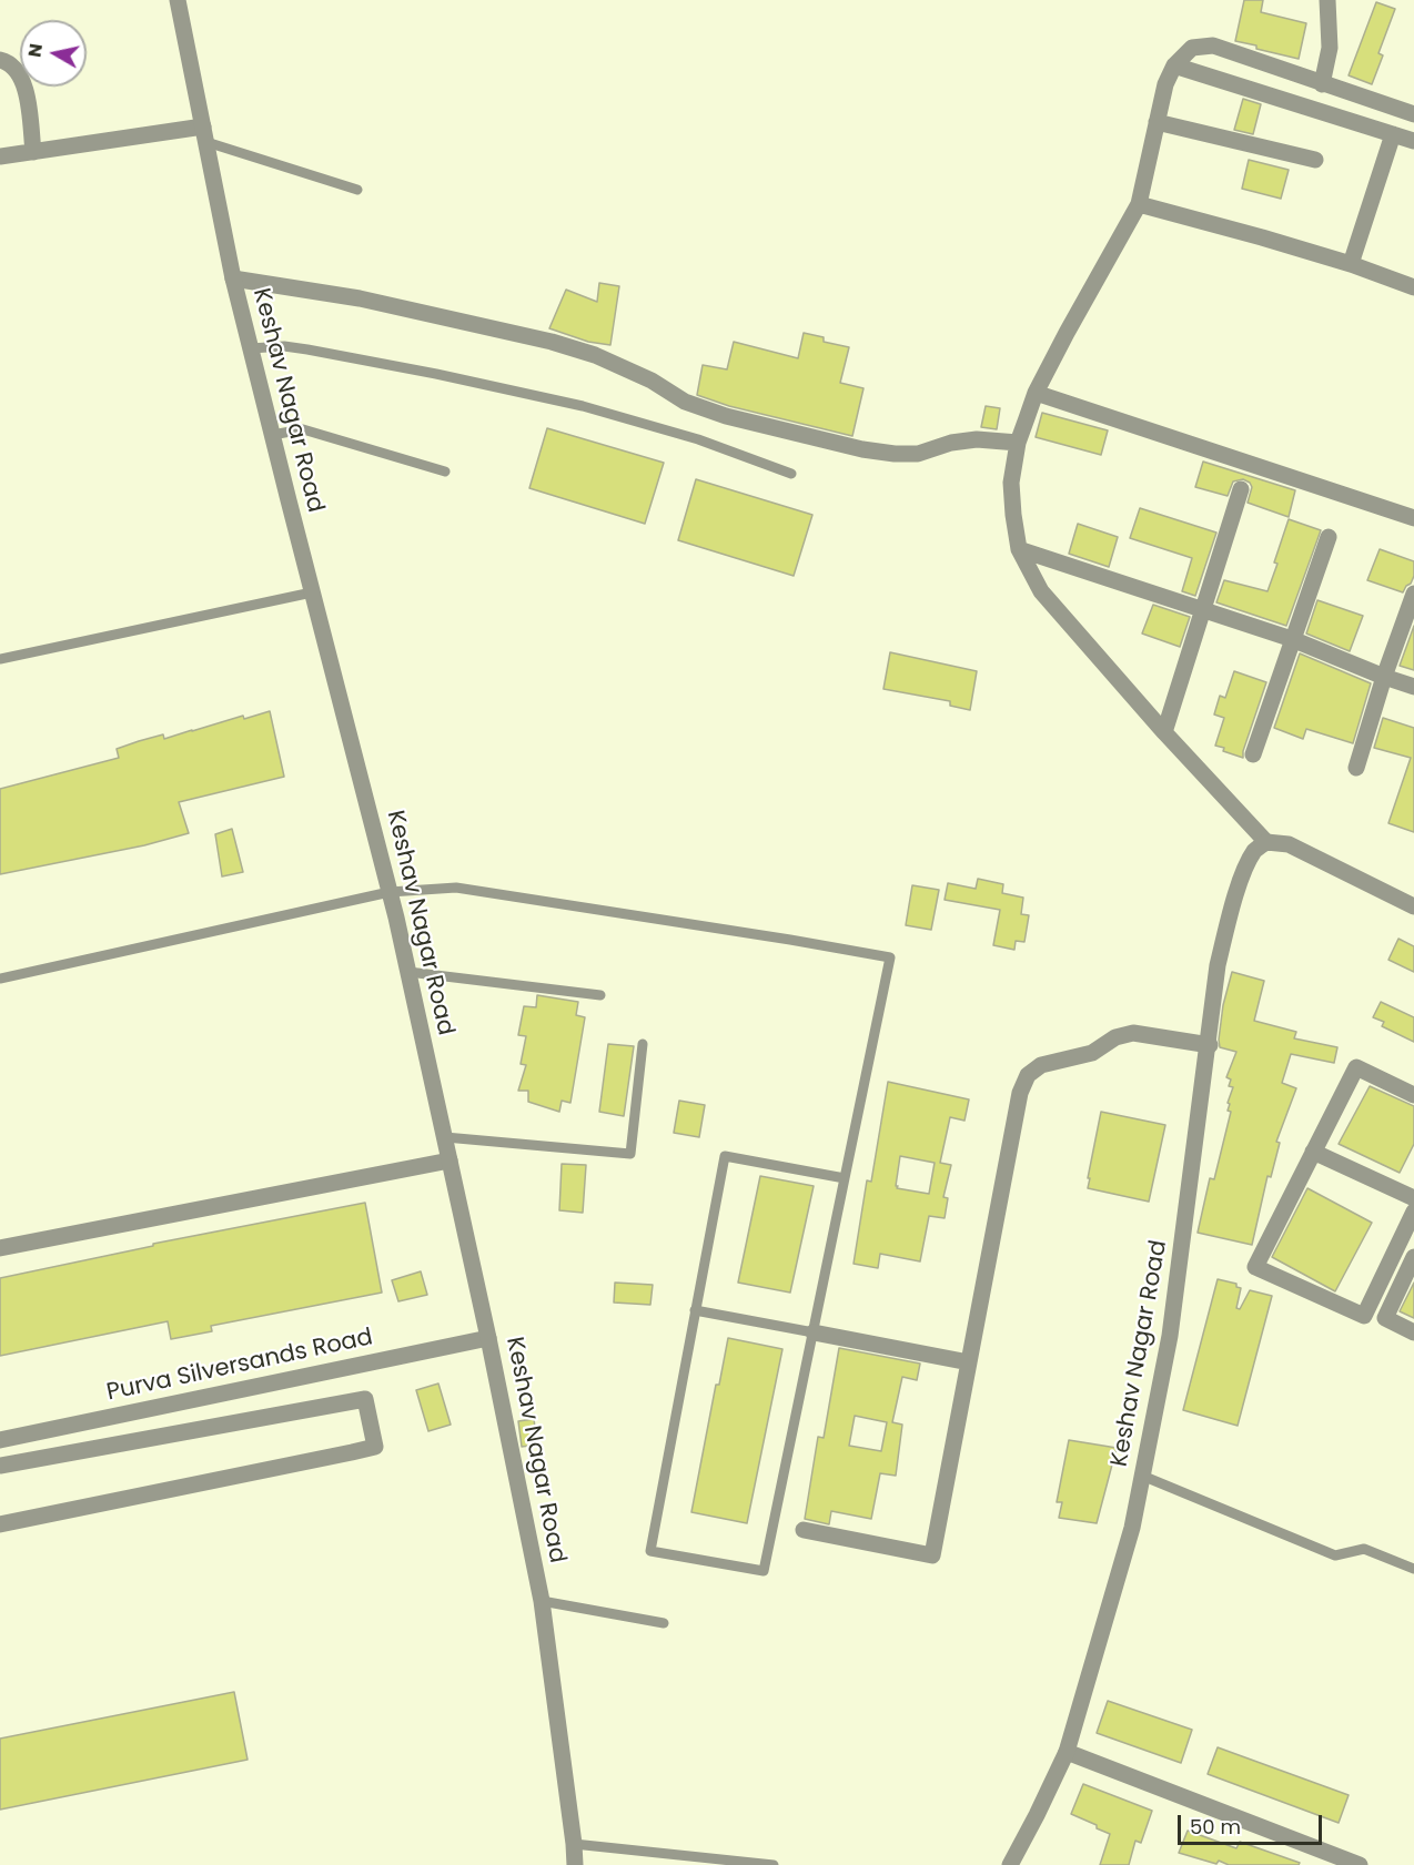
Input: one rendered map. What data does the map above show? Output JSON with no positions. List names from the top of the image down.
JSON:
{
  "streets": {
    "street": ["Keshav Nagar Road", "Purva Silversands Road"]
  },
  "crossings": [
    ["Keshav Nagar Road", "Purva Silversands Road"]
  ],
  "scale_bar": "50 m",
  "north": "left"
}
